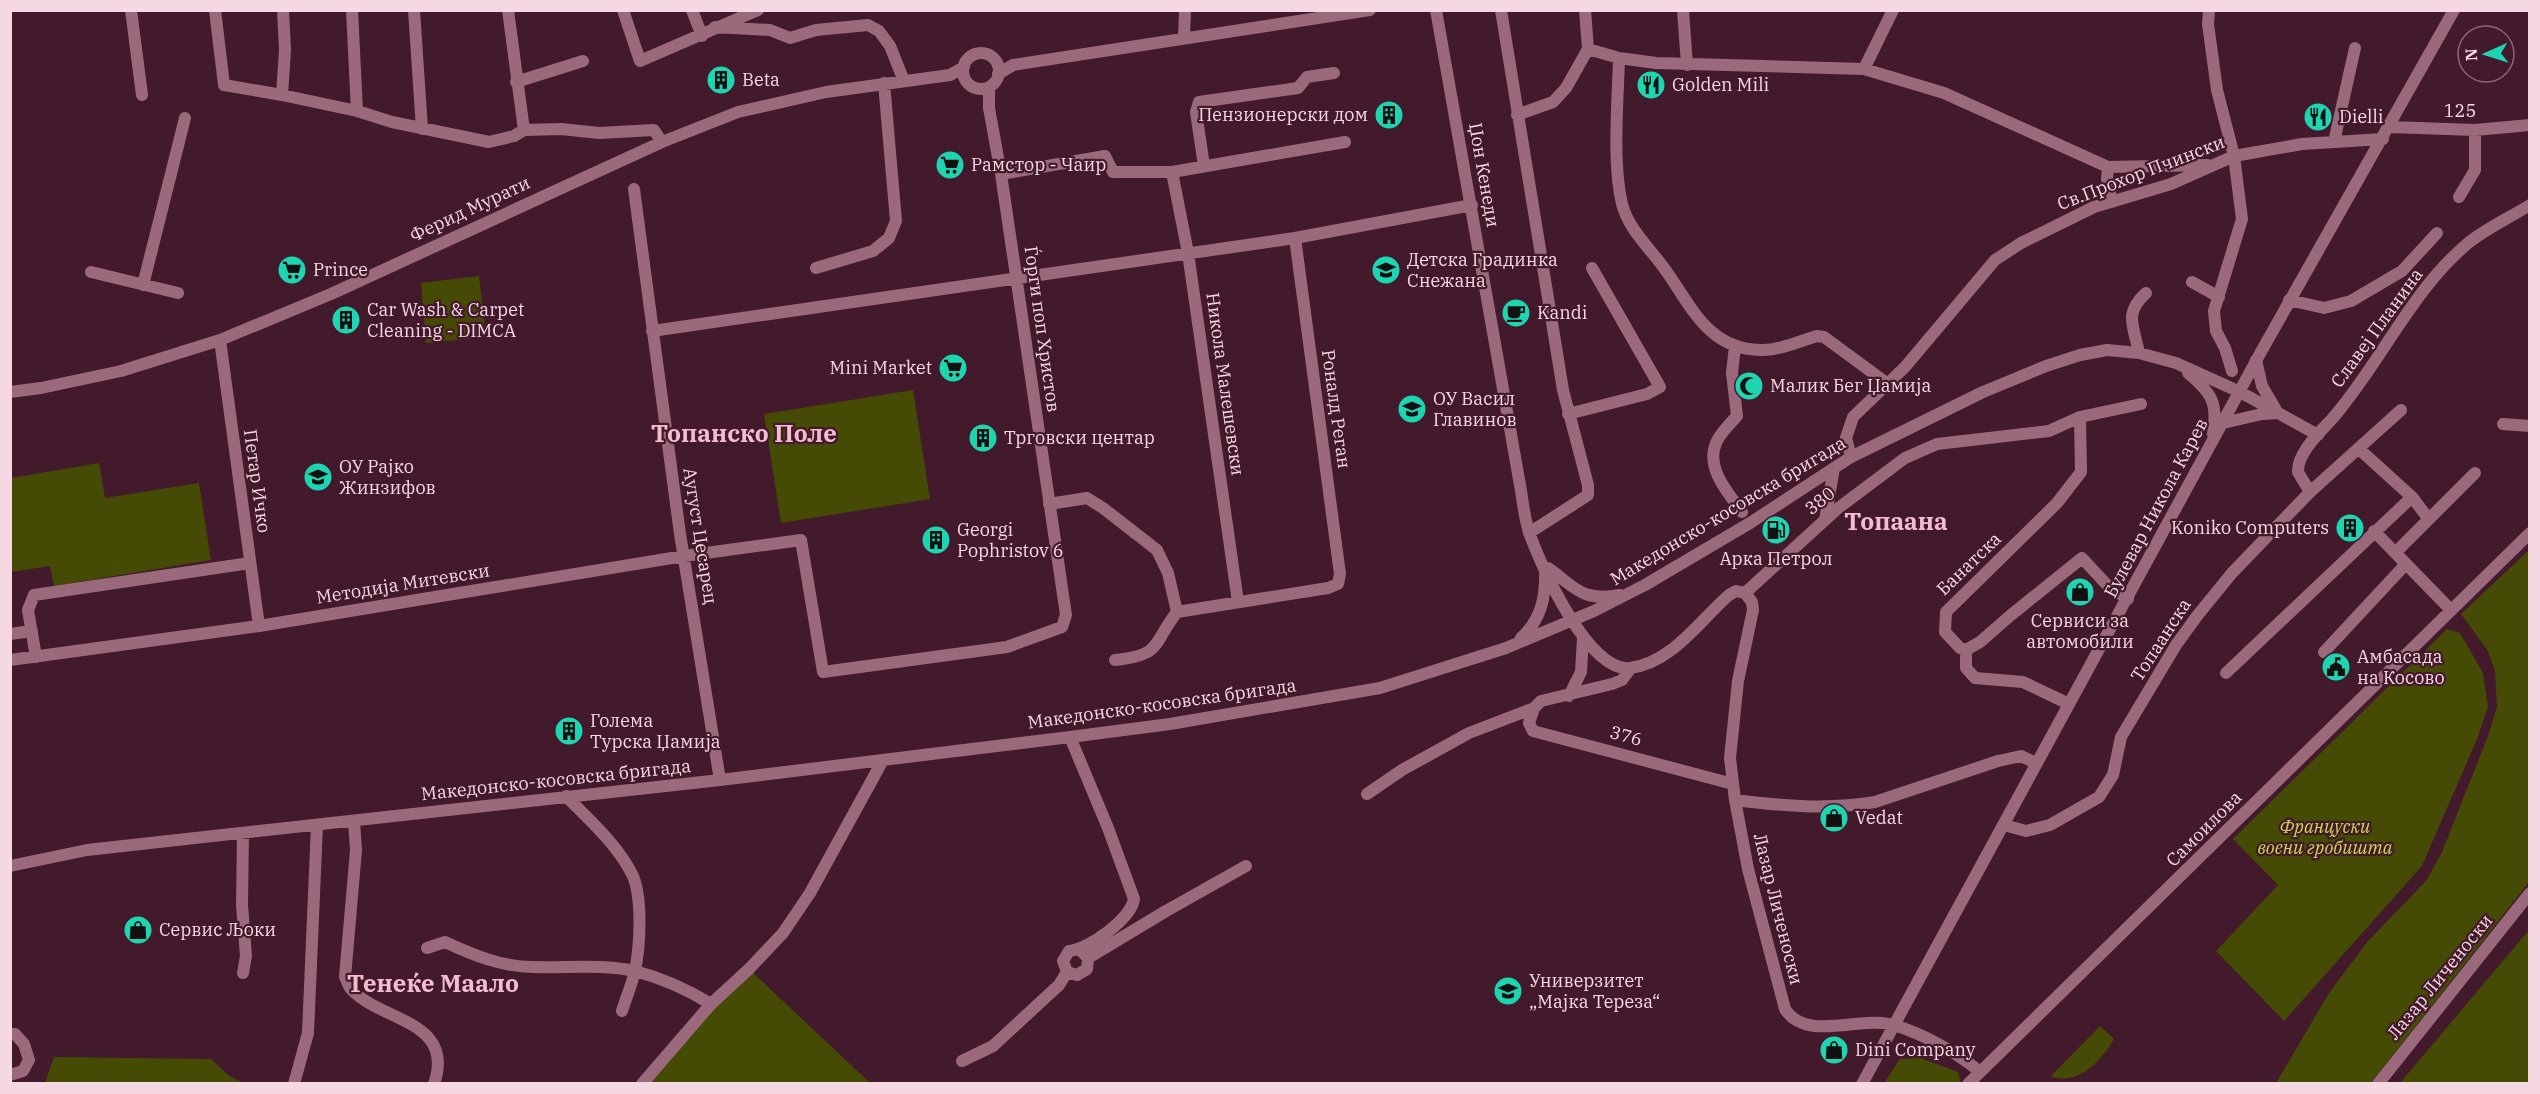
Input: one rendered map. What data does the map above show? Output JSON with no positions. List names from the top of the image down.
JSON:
{
  "streets": {
    "street": [
      "125",
      "Св.Прохор Пчински",
      "Џон Кенеди",
      "Ферид Мурати",
      "Славеј Планина",
      "Ѓорги поп Христов",
      "Никола Малешевски",
      "Роналд Реган",
      "Петар Ичко",
      "380",
      "Булевар Никола Карев",
      "Македонско-косовска бригада",
      "Аугуст Цесарец",
      "Банатска",
      "Методија Митевски",
      "Топаанска",
      "376",
      "Самоилова",
      "Лазар Личеноски"
    ]
  },
  "crossings": [
    ["125", "Булевар Никола Карев"],
    ["Св.Прохор Пчински", "Булевар Никола Карев"],
    ["Св.Прохор Пчински", "Македонско-косовска бригада"],
    ["Џон Кенеди", "Македонско-косовска бригада"],
    ["Ферид Мурати", "Ѓорги поп Христов"],
    ["Ферид Мурати", "Петар Ичко"],
    ["Славеј Планина", "Топаанска"],
    ["Ѓорги поп Христов", "Методија Митевски"],
    ["Никола Малешевски", "Роналд Реган"],
    ["Петар Ичко", "Методија Митевски"],
    ["380", "Банатска"],
    ["380", "Лазар Личеноски"],
    ["Булевар Никола Карев", "Македонско-косовска бригада"],
    ["Булевар Никола Карев", "Топаанска"],
    ["Булевар Никола Карев", "Лазар Личеноски"],
    ["Македонско-косовска бригада", "Аугуст Цесарец"],
    ["Аугуст Цесарец", "Методија Митевски"],
    ["376", "Лазар Личеноски"],
    ["Самоилова", "Лазар Личеноски"]
  ],
  "districts": ["Топанско Поле", "Топаана", "Тенеќе Маало"],
  "parks": ["Француски воени гробишта"],
  "places": {
    "building": [
      "Beta",
      "Пензионерски дом",
      "Car Wash & Carpet Cleaning - DIMCA",
      "Трговски центар",
      "Koniko Computers",
      "Georgi Pophristov 6",
      "Голема Турска Џамија"
    ],
    "restaurant": ["Golden Mili", "Dielli"],
    "supermarket": ["Рамстор - Чаир", "Prince", "Mini Market"],
    "school or university": [
      "Детска Градинка Снежана",
      "ОУ Васил Главинов",
      "ОУ Рајко Жинзифов",
      "Универзитет „Мајка Тереза“"
    ],
    "cafe": ["Kandi"],
    "mosque": ["Малик Бег Џамија"],
    "fuel station": ["Арка Петрол"],
    "shop": [
      "Сервиси за автомобили",
      "Vedat",
      "Сервис Љоки",
      "Dini Company"
    ],
    "public building": ["Амбасада на Косово"]
  },
  "north": "left"
}
